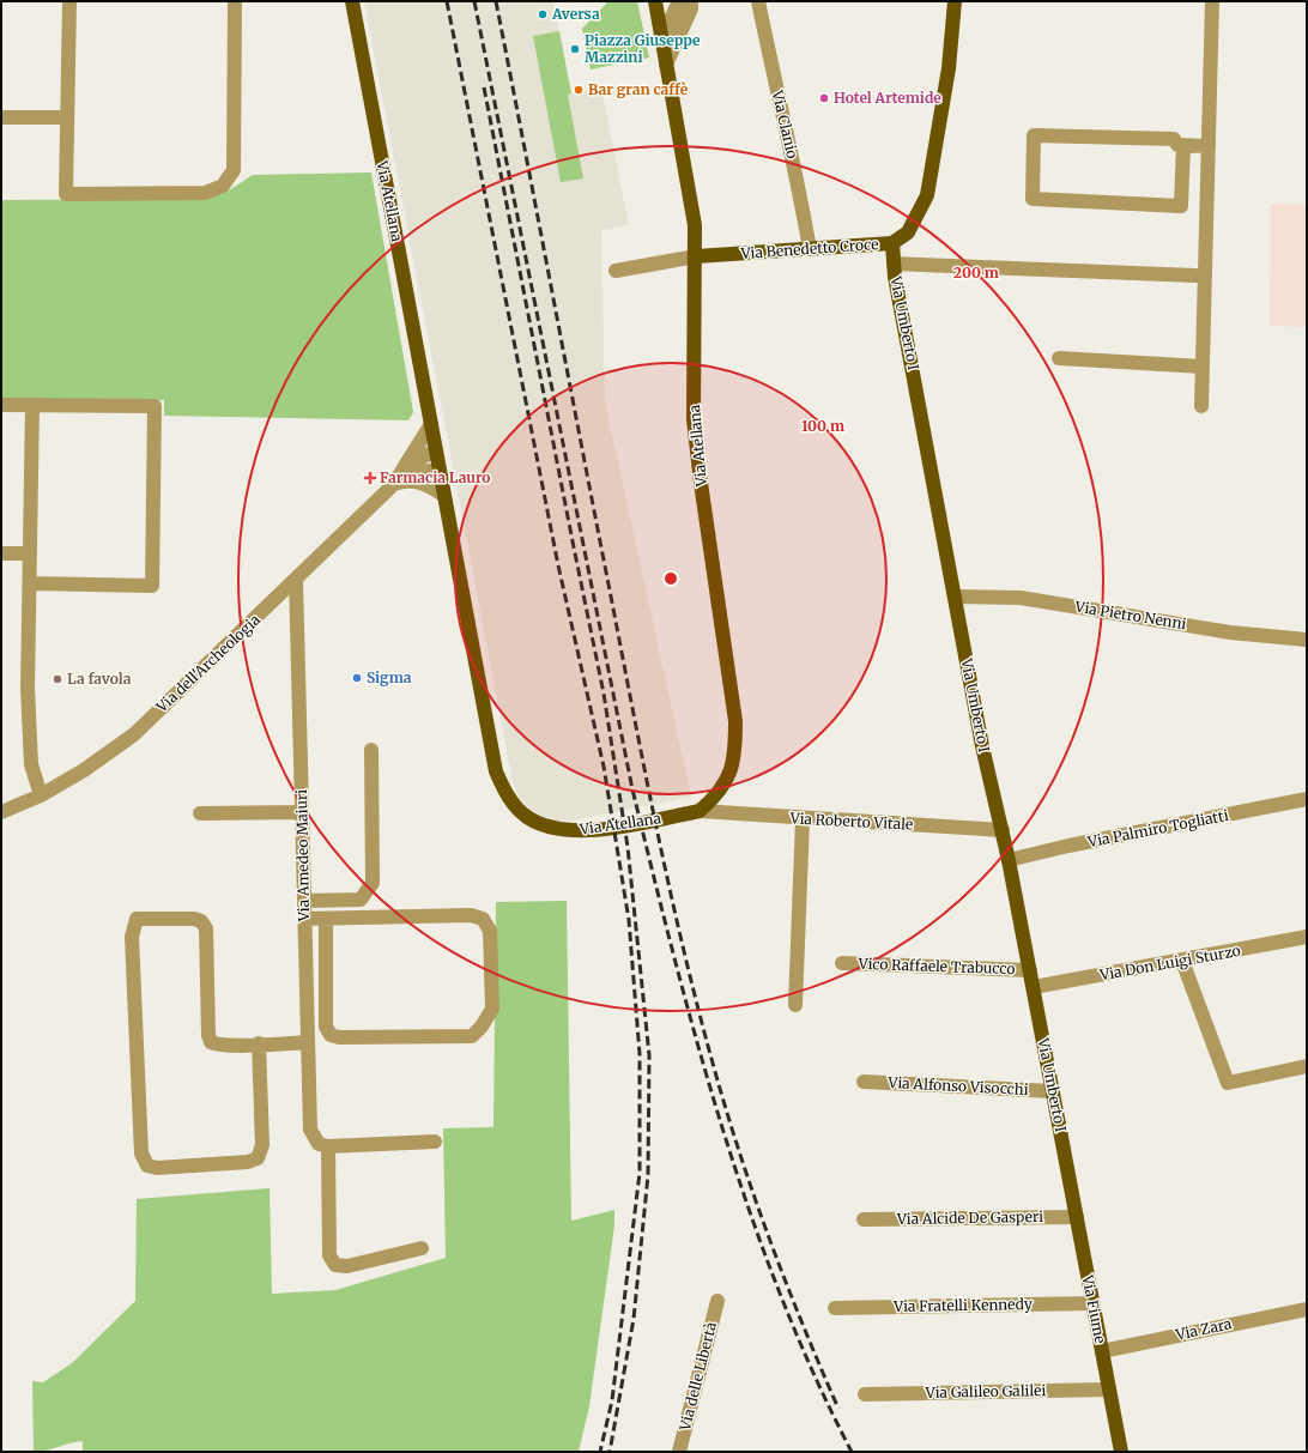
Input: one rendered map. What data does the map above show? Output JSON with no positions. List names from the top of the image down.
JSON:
{
  "streets": {
    "main road": [
      "Via Atellana",
      "Via Benedetto Croce",
      "Via Umberto I",
      "Via Fiume"
    ],
    "street": [
      "Via Clanio",
      "Via Pietro Nenni",
      "Via dell'Archeologia",
      "Via Roberto Vitale",
      "Via Palmiro Togliatti",
      "Via Amedeo Maiuri",
      "Via Don Luigi Sturzo",
      "Vico Raffaele Trabucco",
      "Via Alfonso Visocchi",
      "Via Alcide De Gasperi",
      "Via Fratelli Kennedy",
      "Via Zara",
      "Via delle Libertà",
      "Via Galileo Galilei"
    ]
  },
  "crossings": [
    ["Via Clanio", "Via Benedetto Croce"],
    ["Via Atellana", "Via Benedetto Croce"],
    ["Via Atellana", "Via dell'Archeologia"],
    ["Via Atellana", "Via Roberto Vitale"],
    ["Via Benedetto Croce", "Via Umberto I"],
    ["Via Umberto I", "Via Pietro Nenni"],
    ["Via Umberto I", "Via Roberto Vitale"],
    ["Via Umberto I", "Via Palmiro Togliatti"],
    ["Via Umberto I", "Via Don Luigi Sturzo"],
    ["Via Umberto I", "Vico Raffaele Trabucco"],
    ["Via Umberto I", "Via Alfonso Visocchi"],
    ["Via Umberto I", "Via Fiume"],
    ["Via dell'Archeologia", "Via Amedeo Maiuri"],
    ["Via Alcide De Gasperi", "Via Fiume"],
    ["Via Fratelli Kennedy", "Via Fiume"],
    ["Via Fiume", "Via Zara"],
    ["Via Fiume", "Via Galileo Galilei"]
  ],
  "places": {
    "other": [
      "Aversa",
      "Piazza Giuseppe Mazzini",
      "Bar gran caffè",
      "Hotel Artemide",
      "Sigma",
      "La favola"
    ],
    "health": ["Farmacia Lauro"]
  },
  "rings": ["200 m", "100 m"]
}
